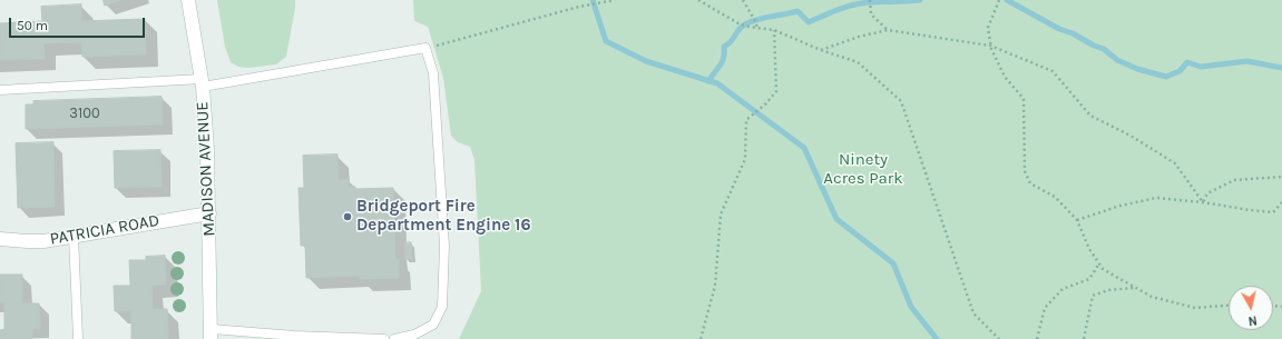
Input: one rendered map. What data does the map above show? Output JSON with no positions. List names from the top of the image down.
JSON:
{
  "streets": {
    "main road": ["MADISON AVENUE", "PATRICIA ROAD"]
  },
  "crossings": [
    ["MADISON AVENUE", "PATRICIA ROAD"]
  ],
  "parks": ["Ninety Acres Park"],
  "places": ["Bridgeport Fire Department Engine 16"],
  "house_numbers": ["3100"],
  "scale_bar": "50 m",
  "north": "bottom"
}
